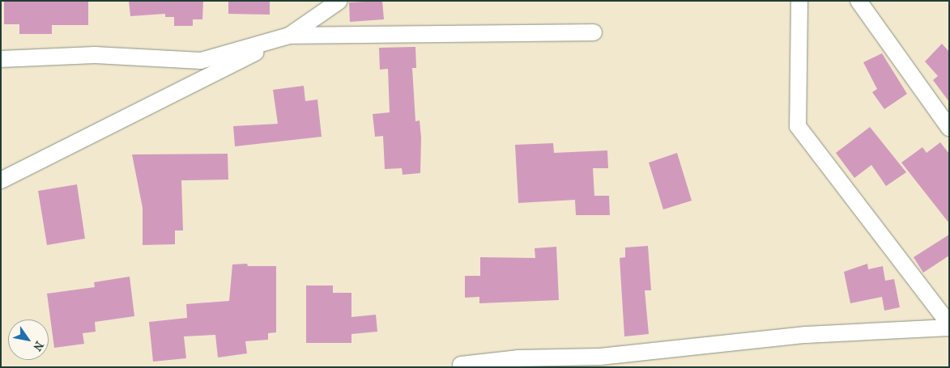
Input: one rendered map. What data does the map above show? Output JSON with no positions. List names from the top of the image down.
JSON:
{
  "north": "bottom right"
}
